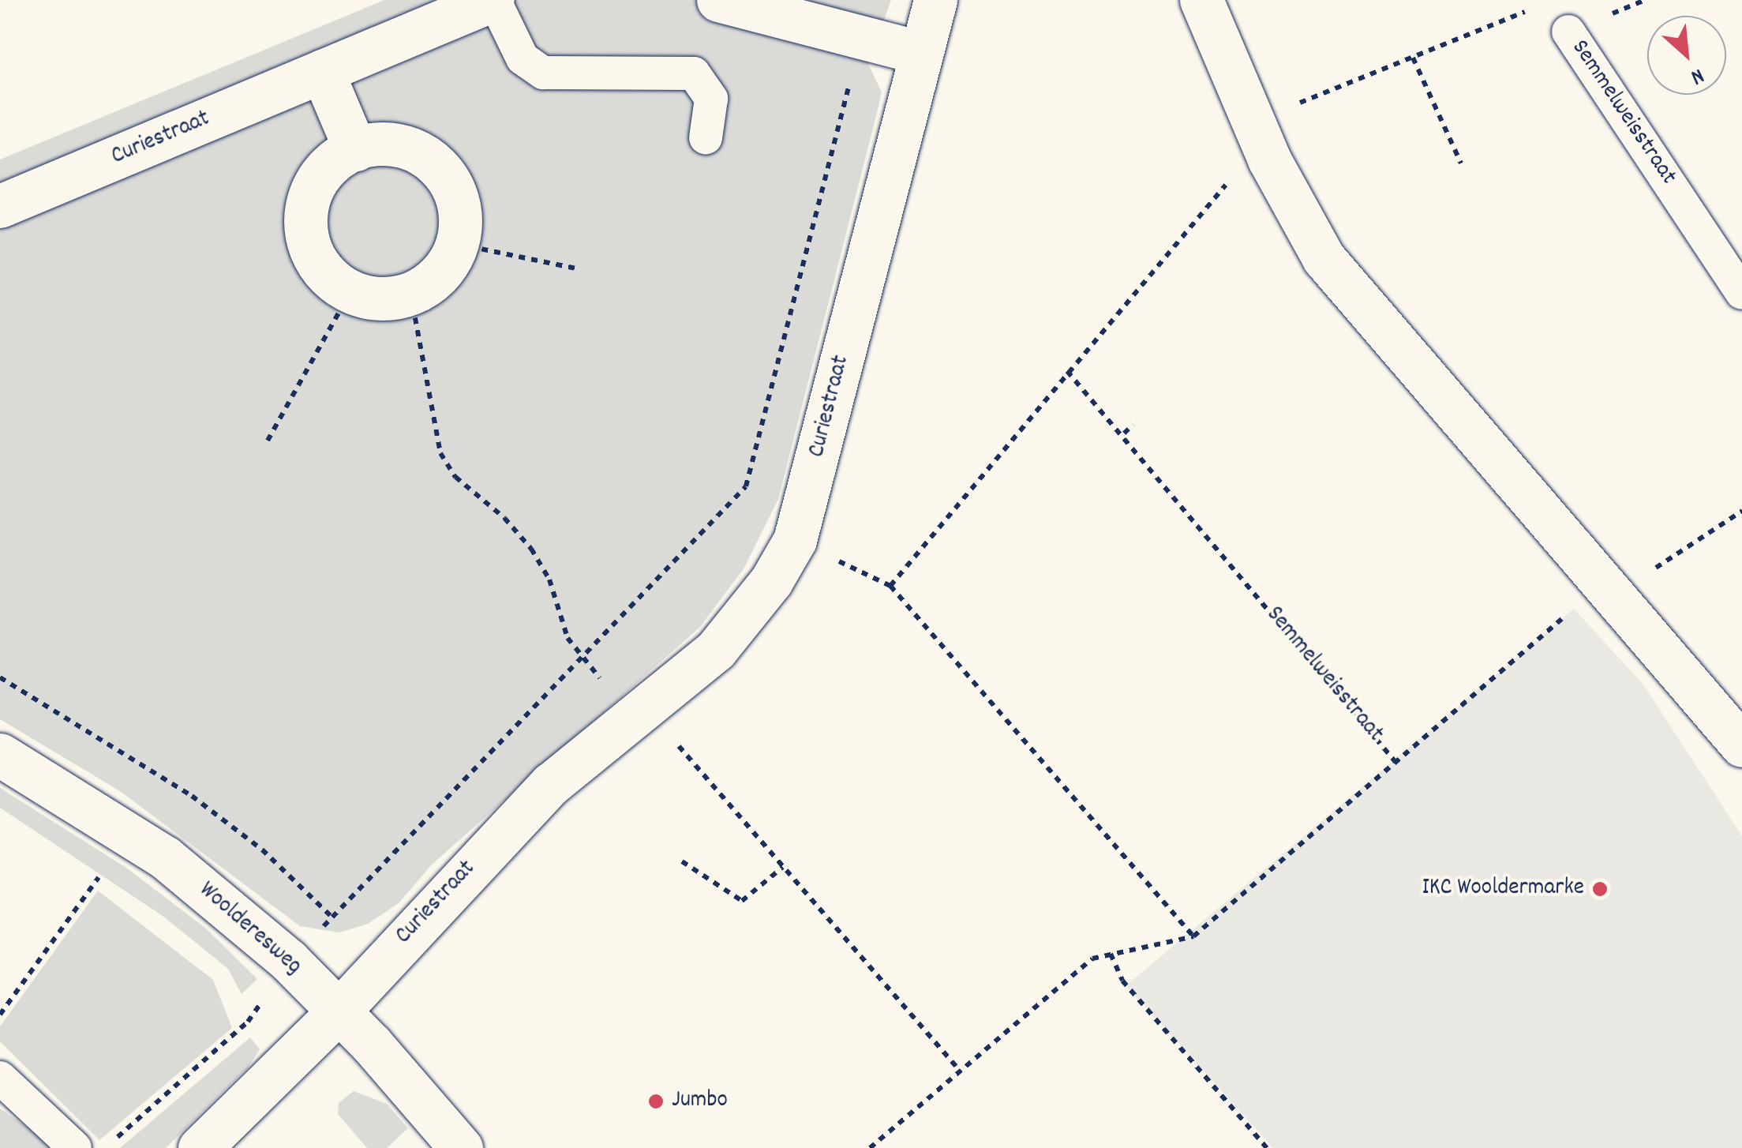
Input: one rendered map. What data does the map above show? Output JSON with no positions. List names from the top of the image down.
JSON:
{
  "streets": {
    "street": ["Curiestraat", "Woolderesweg"],
    "lane": ["Semmelweisstraat"]
  },
  "crossings": [
    ["Curiestraat", "Woolderesweg"]
  ],
  "places": ["IKC Wooldermarke", "Jumbo"],
  "north": "bottom right"
}
